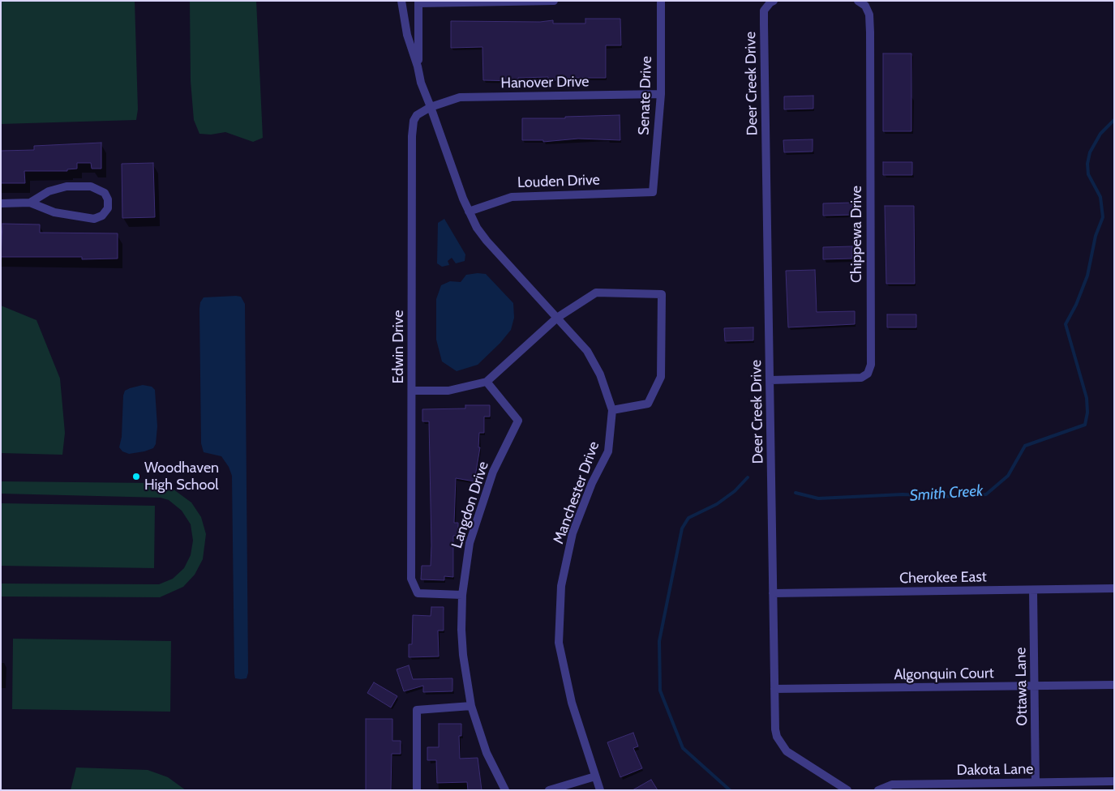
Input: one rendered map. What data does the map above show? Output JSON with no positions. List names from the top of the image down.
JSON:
{
  "streets": {
    "street": [
      "Hanover Drive",
      "Deer Creek Drive",
      "Senate Drive",
      "Louden Drive",
      "Chippewa Drive",
      "Edwin Drive",
      "Manchester Drive",
      "Langdon Drive",
      "Cherokee East",
      "Algonquin Court",
      "Ottawa Lane",
      "Dakota Lane"
    ]
  },
  "crossings": [
    ["Hanover Drive", "Senate Drive"],
    ["Hanover Drive", "Edwin Drive"],
    ["Hanover Drive", "Manchester Drive"],
    ["Deer Creek Drive", "Chippewa Drive"],
    ["Deer Creek Drive", "Cherokee East"],
    ["Deer Creek Drive", "Algonquin Court"],
    ["Senate Drive", "Louden Drive"],
    ["Louden Drive", "Manchester Drive"],
    ["Edwin Drive", "Manchester Drive"],
    ["Edwin Drive", "Langdon Drive"],
    ["Cherokee East", "Ottawa Lane"],
    ["Algonquin Court", "Ottawa Lane"],
    ["Ottawa Lane", "Dakota Lane"]
  ],
  "water": ["Smith Creek"],
  "places": ["Woodhaven High School"]
}
